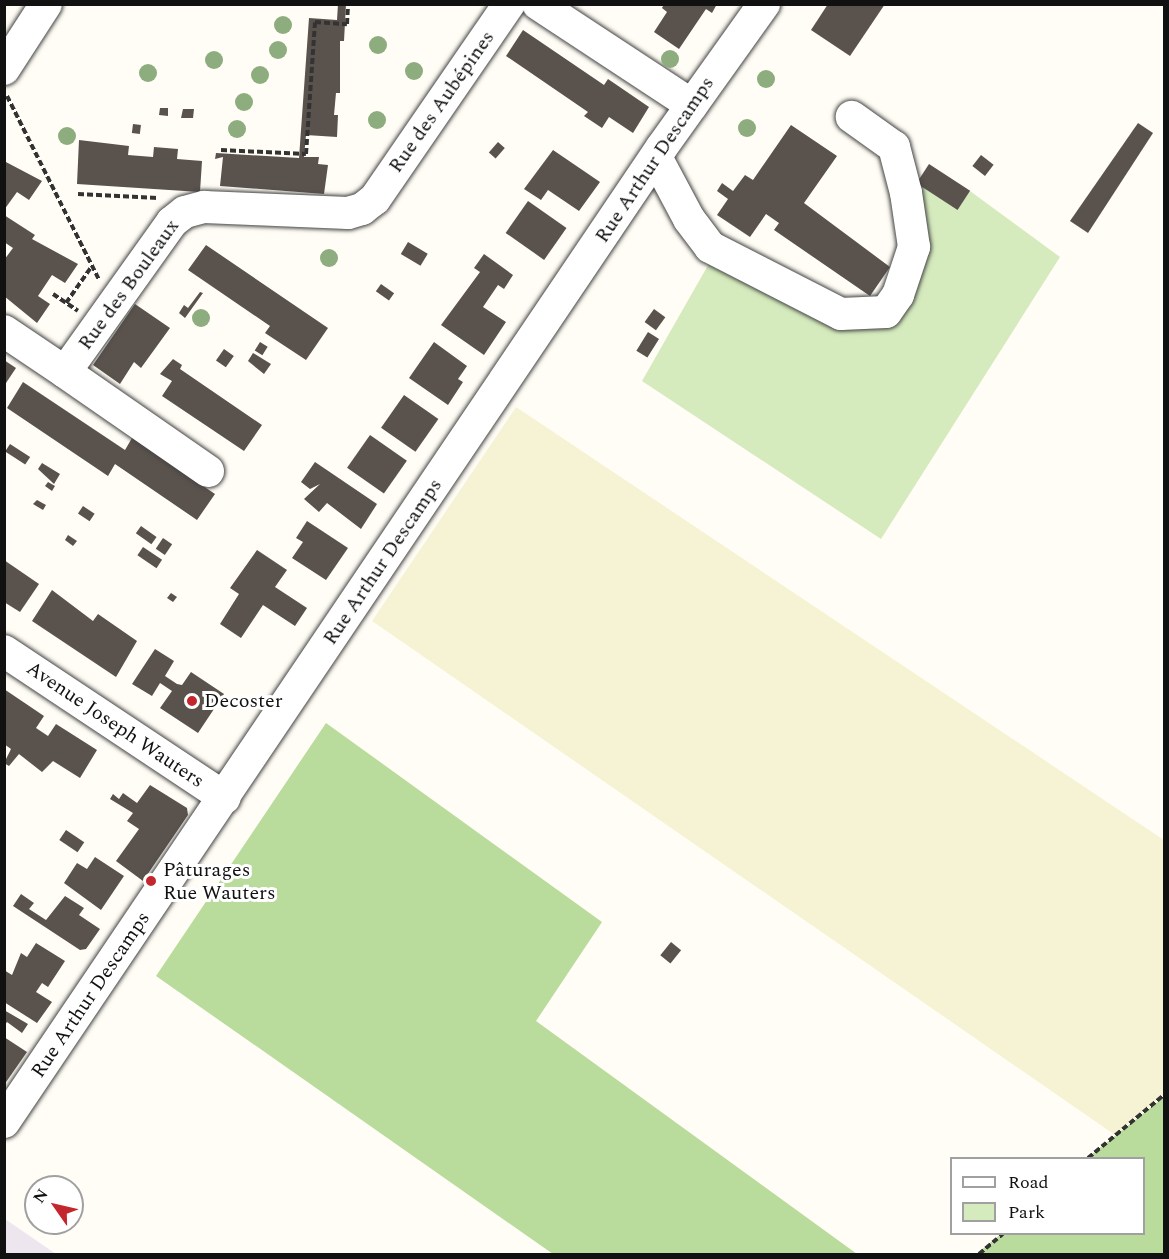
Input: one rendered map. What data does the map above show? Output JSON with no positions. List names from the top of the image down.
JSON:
{
  "streets": {
    "street": [
      "Rue des Aubépines",
      "Rue Arthur Descamps",
      "Rue des Bouleaux",
      "Avenue Joseph Wauters"
    ]
  },
  "crossings": [
    ["Rue des Aubépines", "Rue des Bouleaux"],
    ["Rue Arthur Descamps", "Avenue Joseph Wauters"]
  ],
  "places": ["Decoster", "Pâturages Rue Wauters"],
  "legend": ["Road", "Park"],
  "north": "top left"
}
